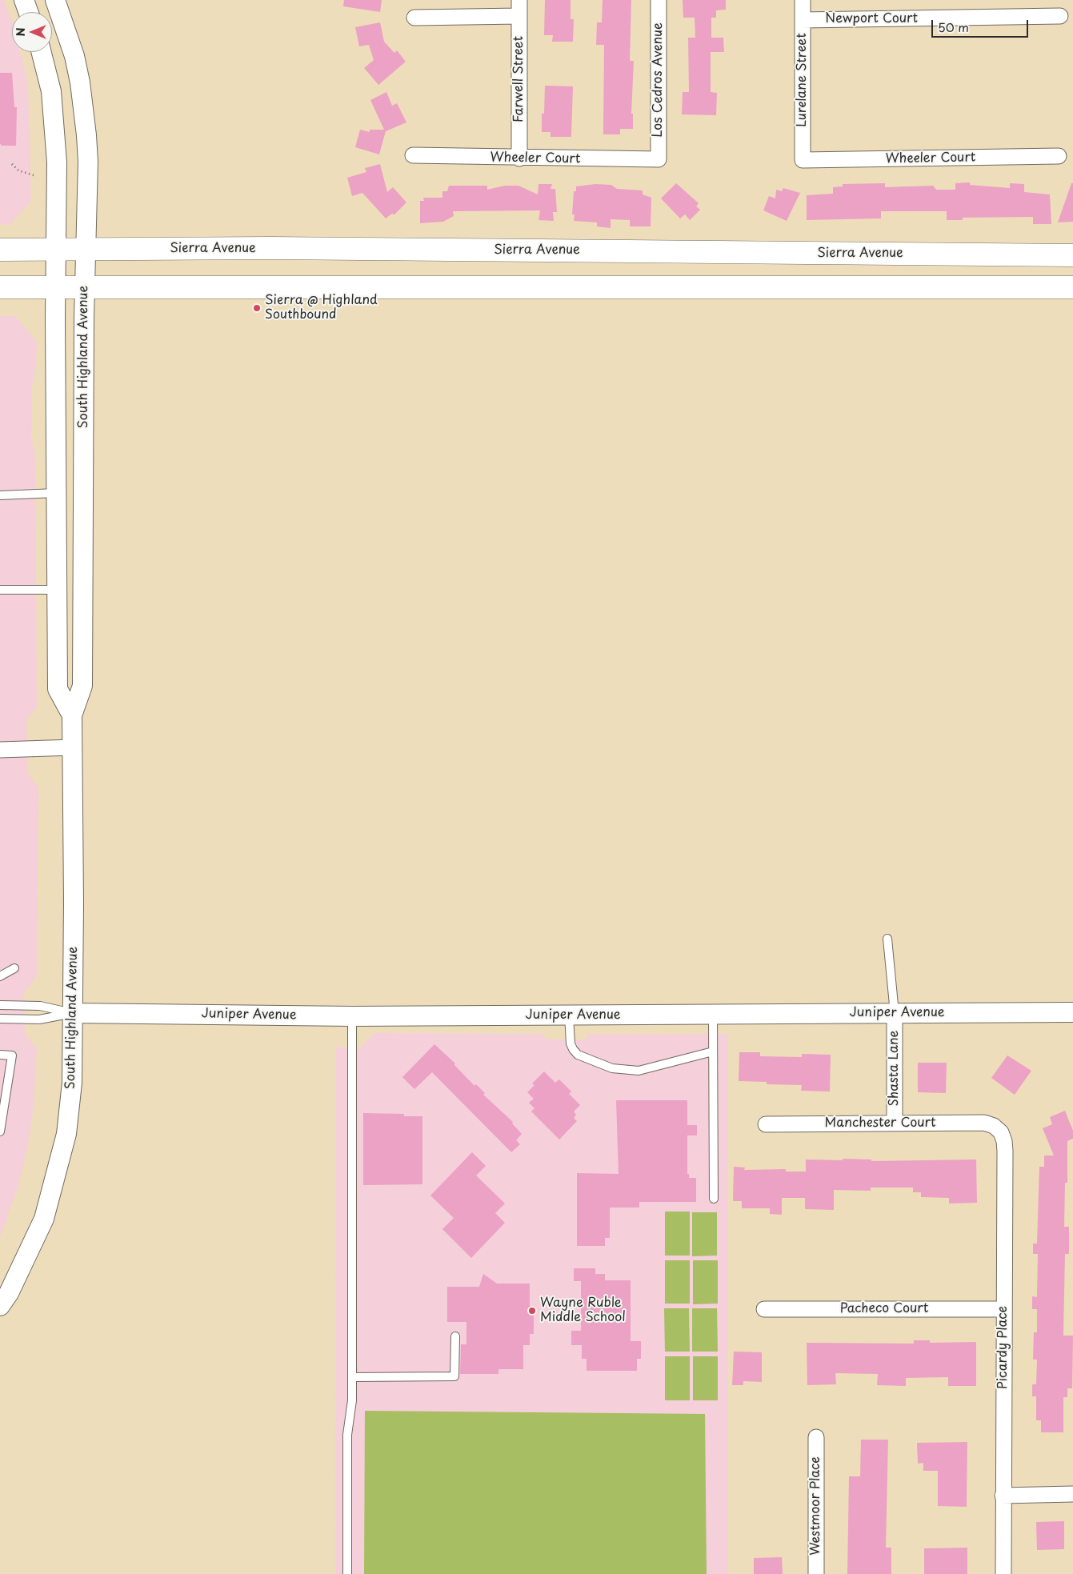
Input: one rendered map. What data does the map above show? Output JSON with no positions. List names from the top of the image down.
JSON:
{
  "streets": {
    "main road": ["Sierra Avenue"],
    "street": [
      "Newport Court",
      "Farwell Street",
      "Los Cedros Avenue",
      "Lurelane Street",
      "Wheeler Court",
      "South Highland Avenue",
      "Juniper Avenue",
      "Shasta Lane",
      "Manchester Court",
      "Pacheco Court",
      "Picardy Place",
      "Westmoor Place"
    ]
  },
  "crossings": [
    ["Newport Court", "Lurelane Street"],
    ["Farwell Street", "Wheeler Court"],
    ["Los Cedros Avenue", "Wheeler Court"],
    ["Lurelane Street", "Wheeler Court"],
    ["Sierra Avenue", "South Highland Avenue"],
    ["South Highland Avenue", "Juniper Avenue"],
    ["Juniper Avenue", "Shasta Lane"],
    ["Shasta Lane", "Manchester Court"],
    ["Manchester Court", "Picardy Place"],
    ["Pacheco Court", "Picardy Place"]
  ],
  "places": ["Sierra @ Highland Southbound", "Wayne Ruble Middle School"],
  "scale_bar": "50 m",
  "north": "left"
}
